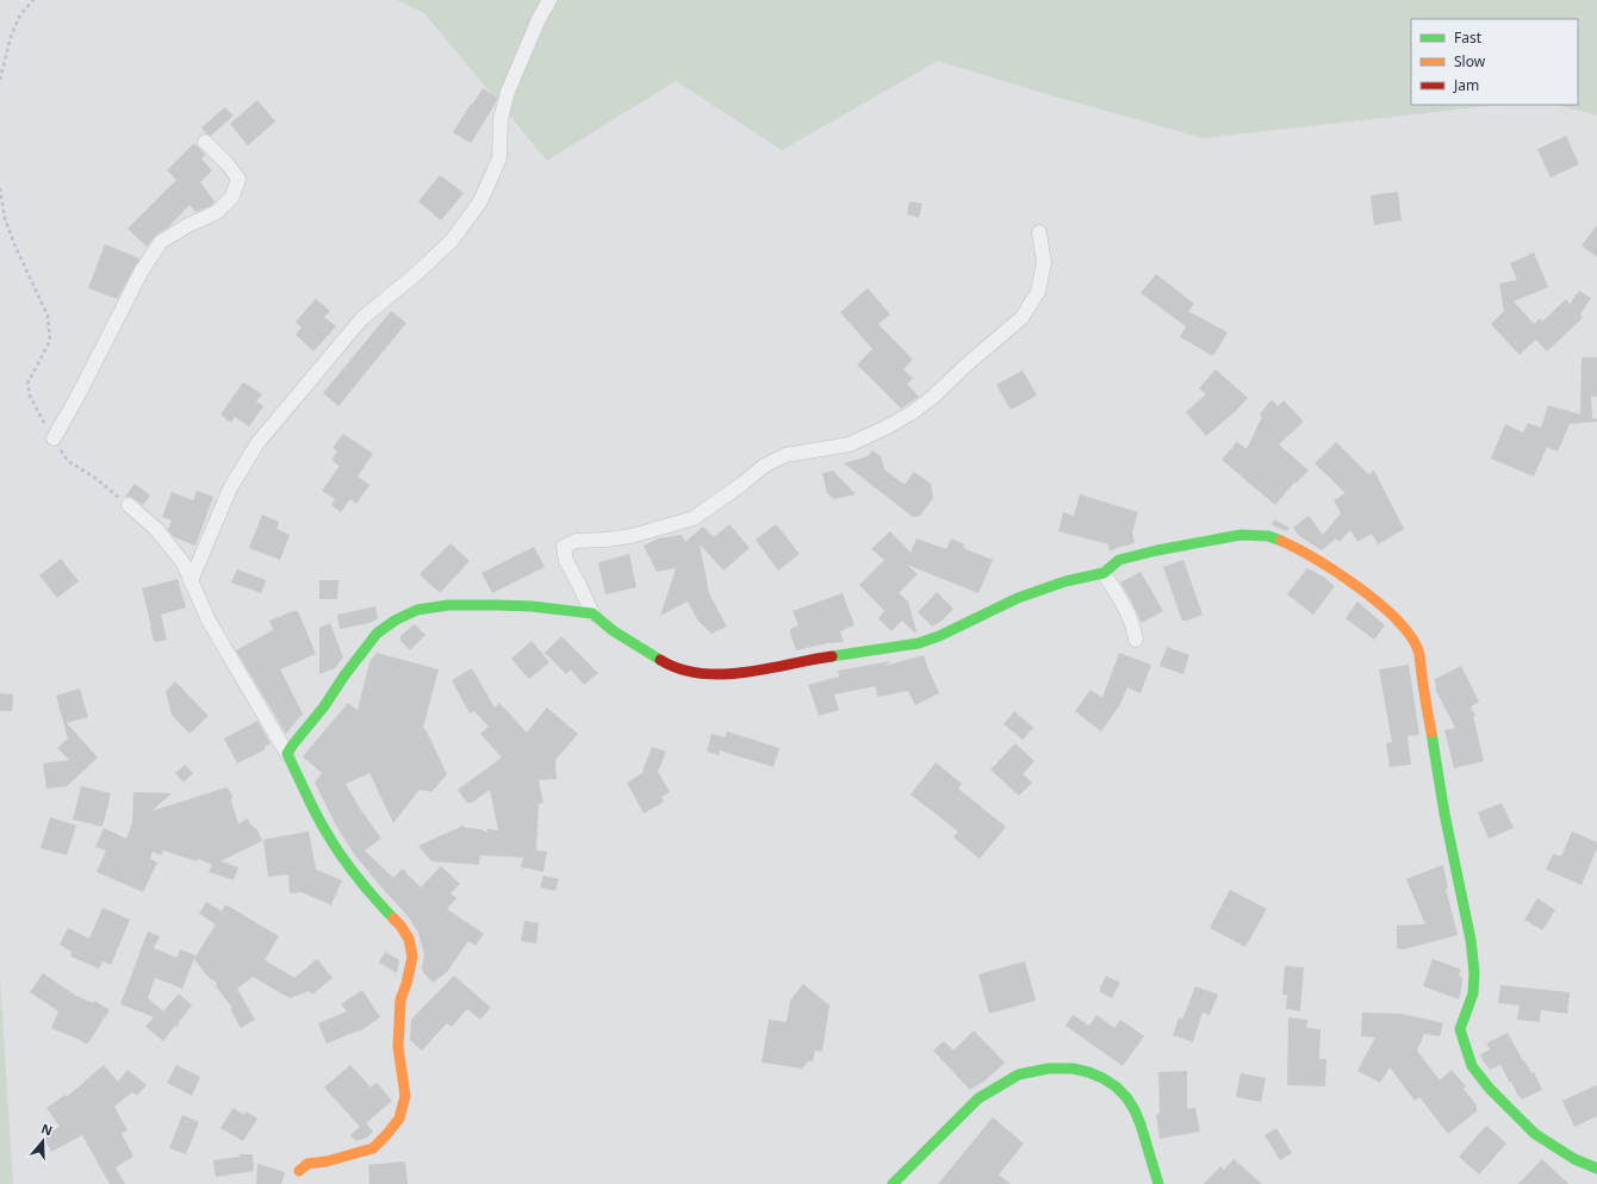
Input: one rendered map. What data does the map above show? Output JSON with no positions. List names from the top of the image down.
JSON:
{
  "legend": ["Fast", "Slow", "Jam"],
  "north": "top"
}
